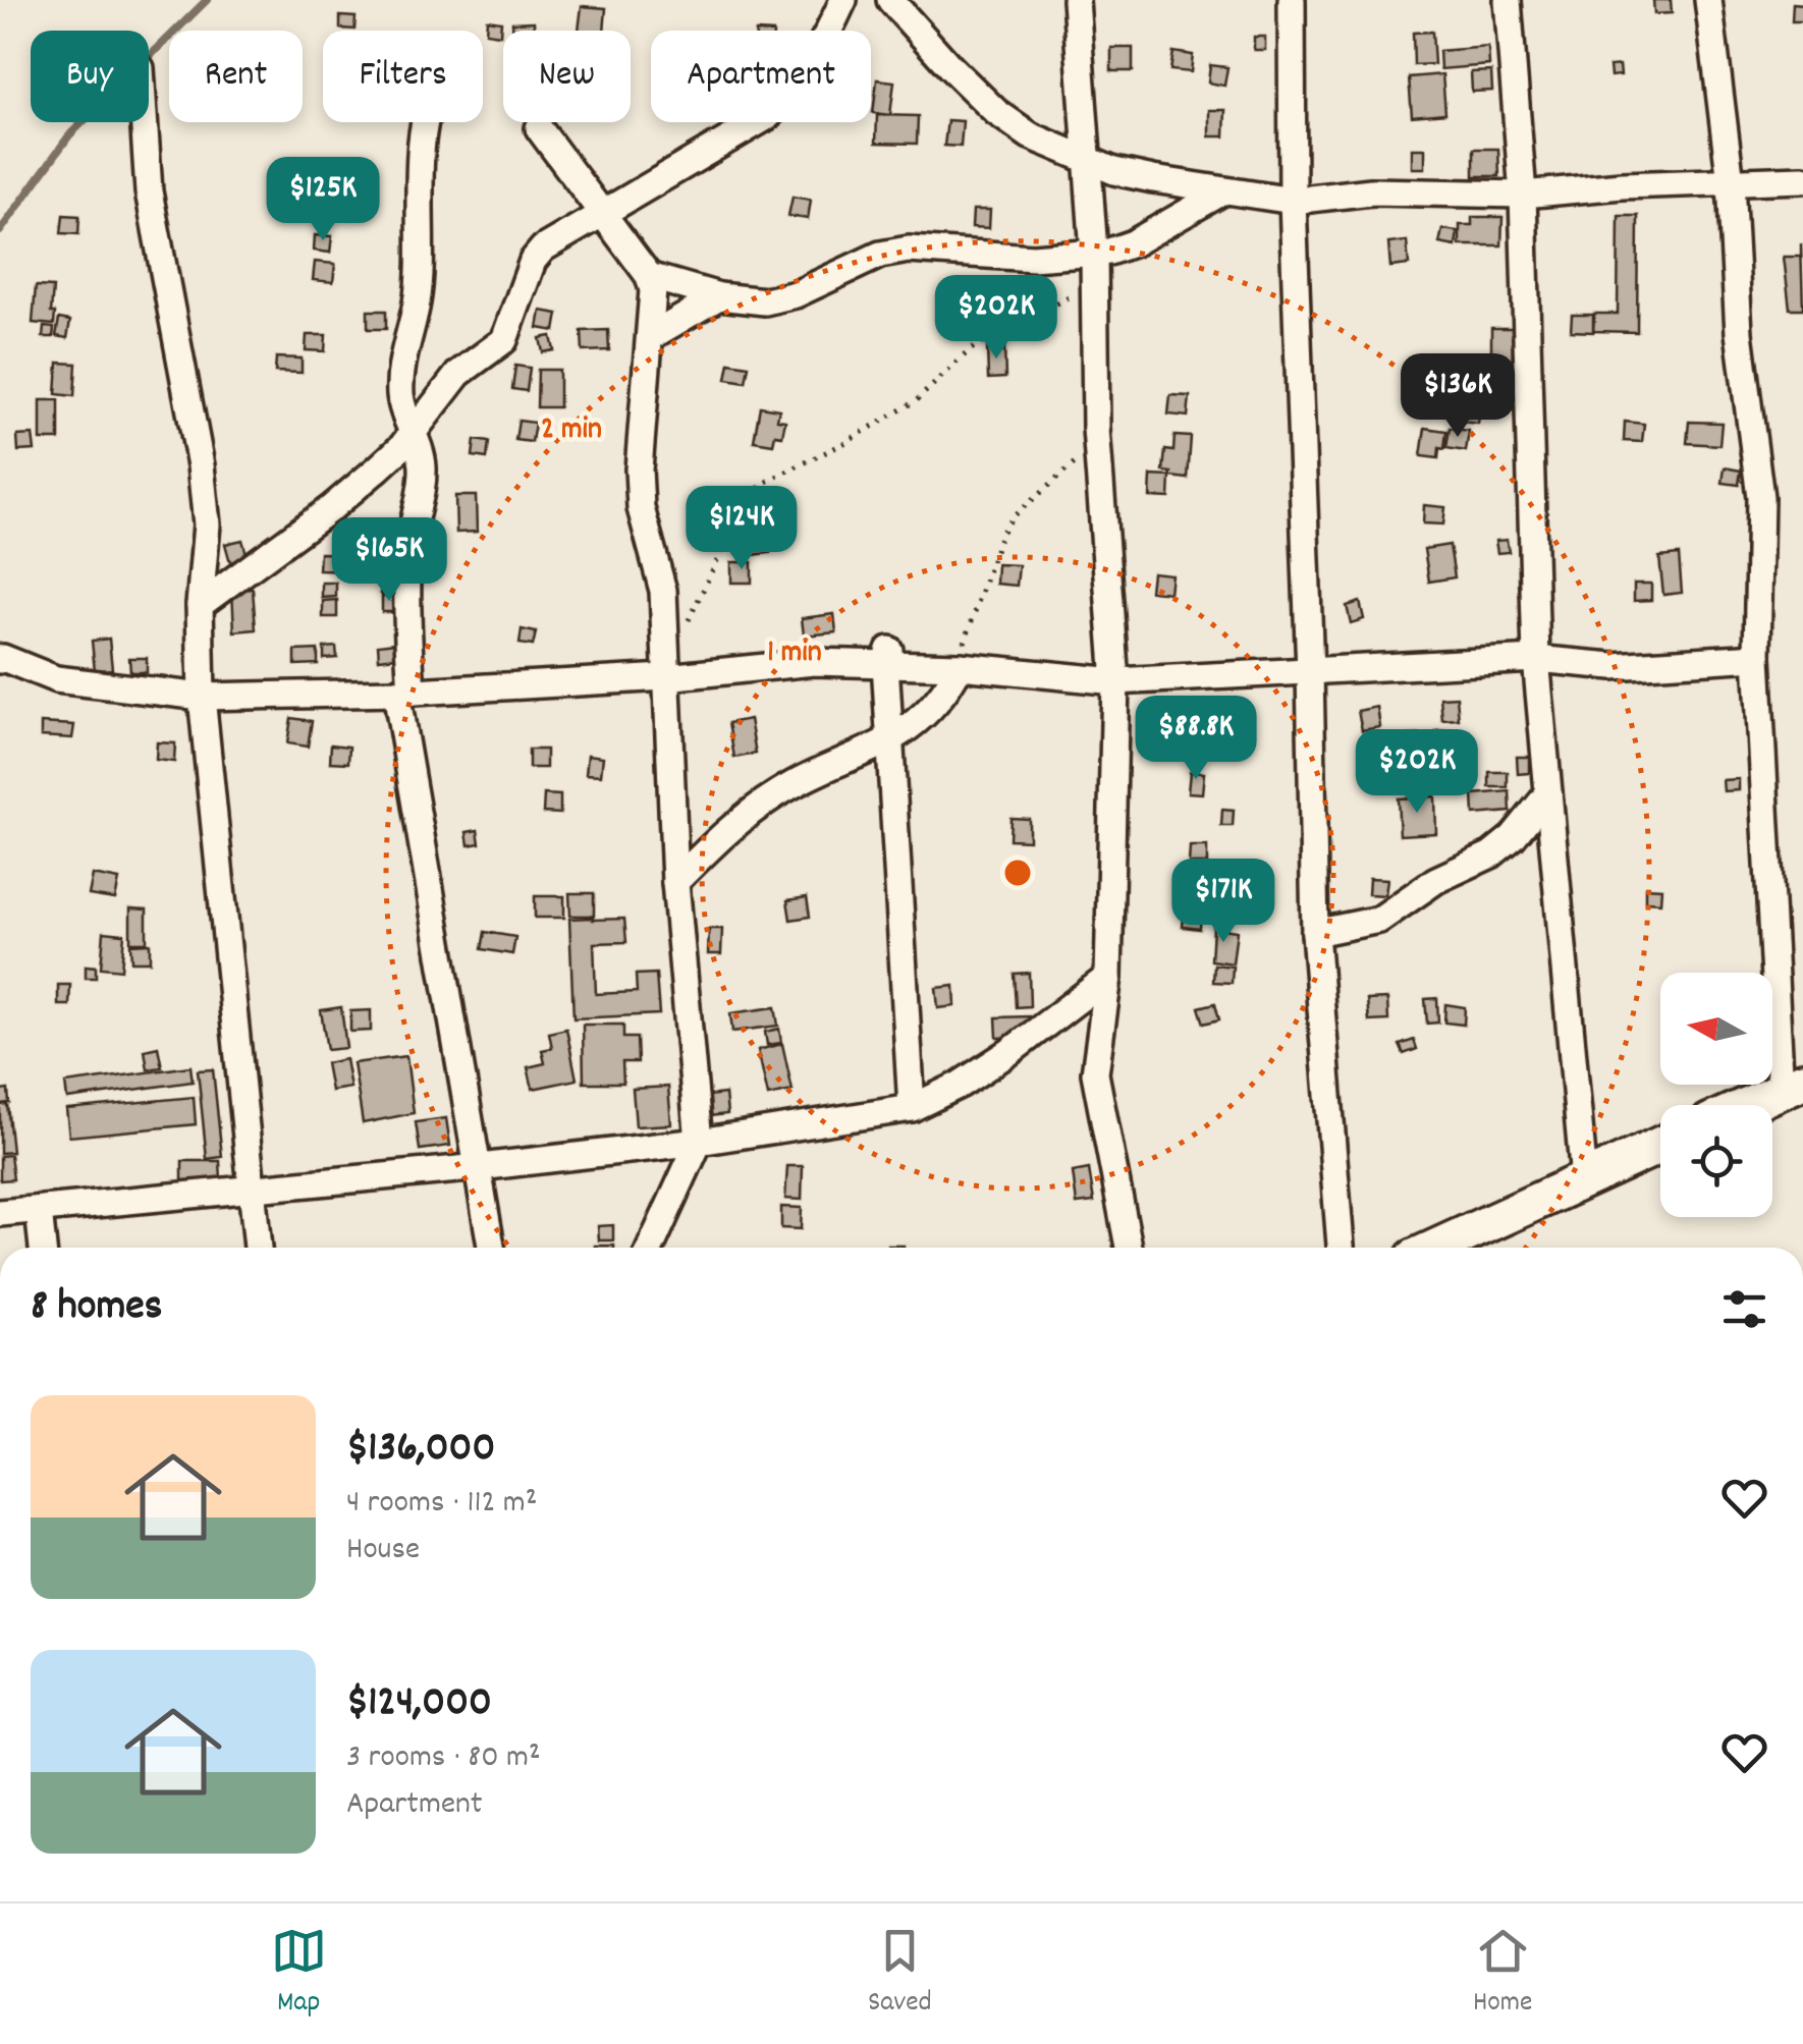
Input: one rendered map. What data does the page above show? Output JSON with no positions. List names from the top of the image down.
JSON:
{
  "north": "left",
  "page": {
    "chip": [
      "Buy",
      "Rent",
      "Filters",
      "New",
      "Apartment"
    ],
    "price": [
      "$125K",
      "$202K",
      "$136K",
      "$124K",
      "$165K",
      "$88.8K",
      "$202K",
      "$171K"
    ],
    "heading": "8 homes",
    "list": [
      {
        "name": "$136,000",
        "note": "4 rooms · 112 m² · House"
      },
      {
        "name": "$124,000",
        "note": "3 rooms · 80 m² · Apartment"
      }
    ],
    "tabs": ["Map", "Saved", "Home"]
  },
  "rings": ["2 min", "1 min"]
}
